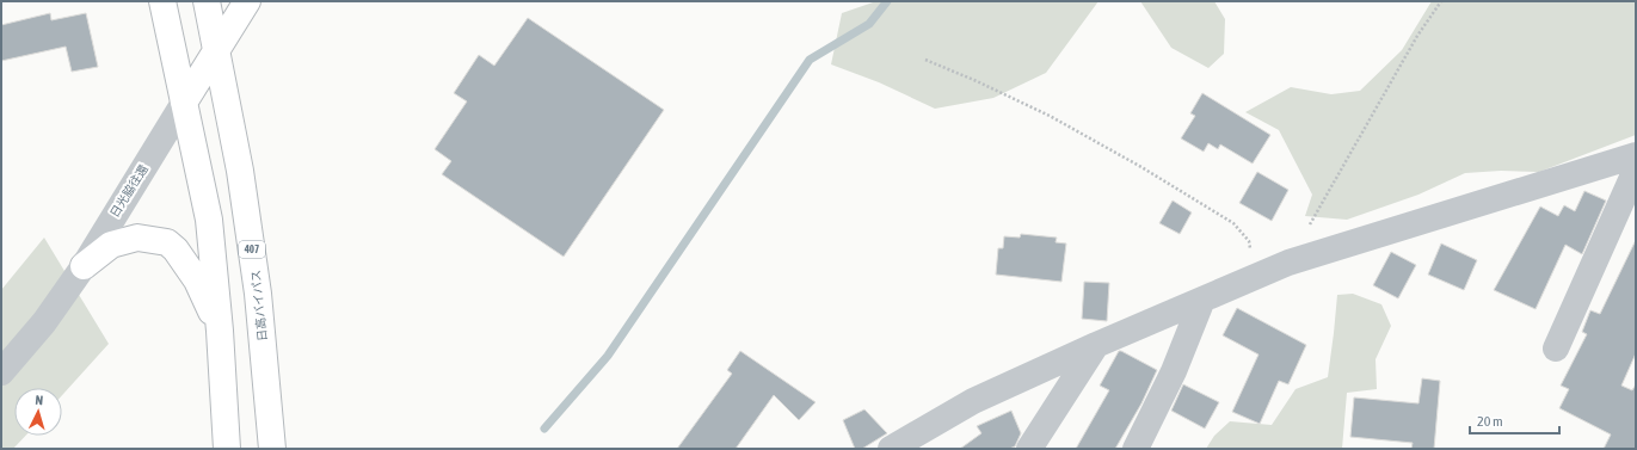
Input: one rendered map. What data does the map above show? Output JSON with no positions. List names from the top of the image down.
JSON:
{
  "streets": {
    "highway": ["日光脇往還", "407", "日高バイパス"]
  },
  "crossings": [
    ["日光脇往還", "407"],
    ["日光脇往還", "日高バイパス"],
    ["407", "日高バイパス"]
  ],
  "scale_bar": "20 m",
  "north": "top"
}
